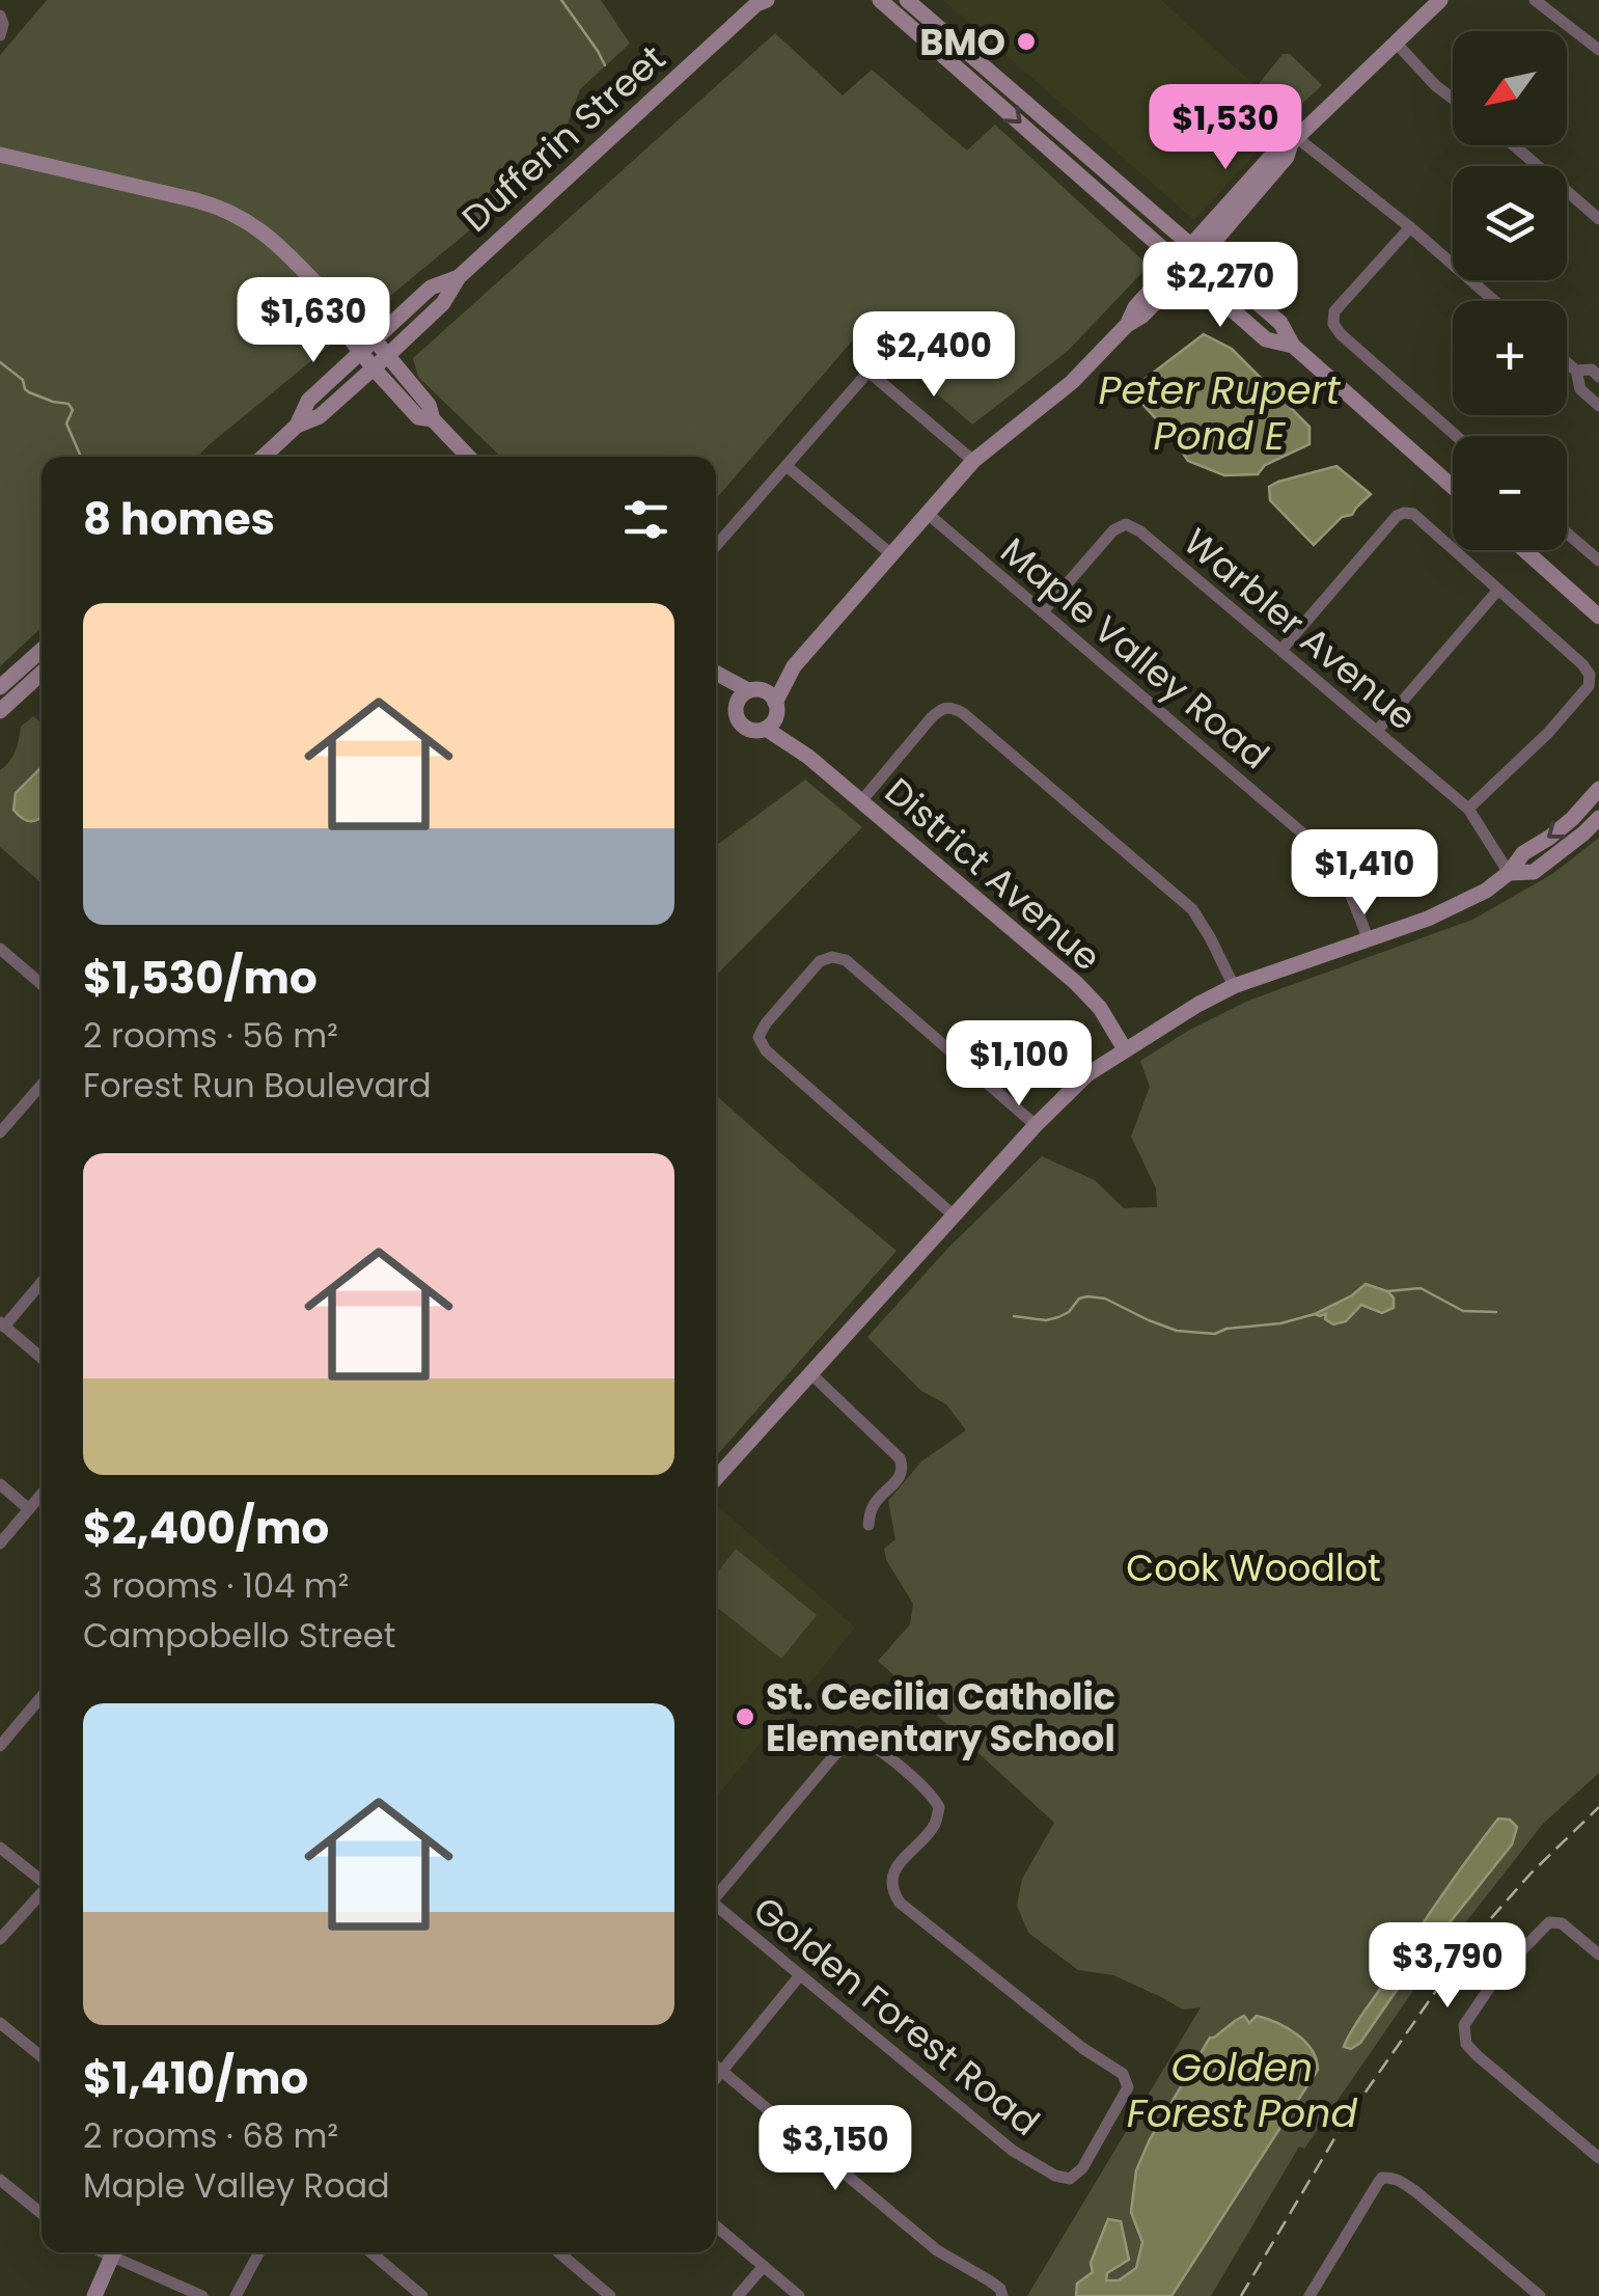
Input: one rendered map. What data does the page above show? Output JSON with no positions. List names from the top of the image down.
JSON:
{
  "streets": {
    "street": [
      "Dufferin Street",
      "Warbler Avenue",
      "Maple Valley Road",
      "District Avenue",
      "Golden Forest Road"
    ]
  },
  "crossings": [
    ["Warbler Avenue", "Maple Valley Road"]
  ],
  "water": ["Peter Rupert Pond E", "Golden Forest Pond"],
  "parks": ["Cook Woodlot"],
  "places": ["BMO", "St. Cecilia Catholic Elementary School"],
  "north": "bottom left",
  "page": {
    "map_buttons": ["+", "−"],
    "price": [
      "$1,530",
      "$2,270",
      "$1,630",
      "$2,400",
      "$1,410",
      "$1,100",
      "$3,790",
      "$3,150"
    ],
    "heading": "8 homes",
    "list": [
      {
        "name": "$1,530/mo",
        "note": "2 rooms · 56 m² · Forest Run Boulevard"
      },
      {
        "name": "$2,400/mo",
        "note": "3 rooms · 104 m² · Campobello Street"
      },
      {
        "name": "$1,410/mo",
        "note": "2 rooms · 68 m² · Maple Valley Road"
      }
    ]
  }
}
